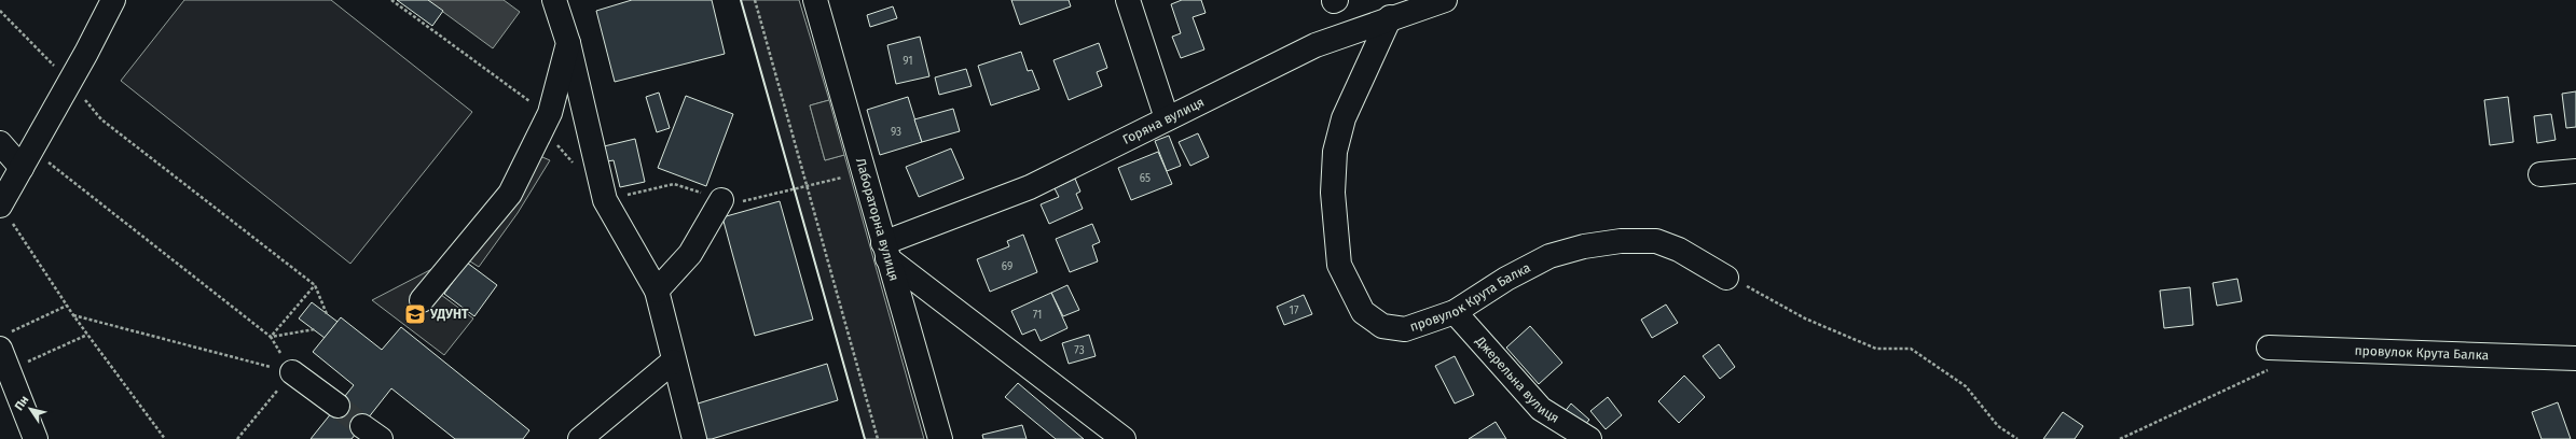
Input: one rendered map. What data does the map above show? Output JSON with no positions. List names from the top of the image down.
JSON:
{
  "streets": {
    "street": [
      "Горяна вулиця",
      "Лабораторна вулиця",
      "провулок Крута Балка",
      "Джерельна вулиця"
    ]
  },
  "crossings": [
    ["Горяна вулиця", "Лабораторна вулиця"],
    ["Горяна вулиця", "провулок Крута Балка"],
    ["провулок Крута Балка", "Джерельна вулиця"]
  ],
  "places": {
    "school or university": ["УДУНТ"]
  },
  "house_numbers": [
    "91",
    "93",
    "65",
    "69",
    "17",
    "71",
    "73"
  ],
  "north": "top left"
}
